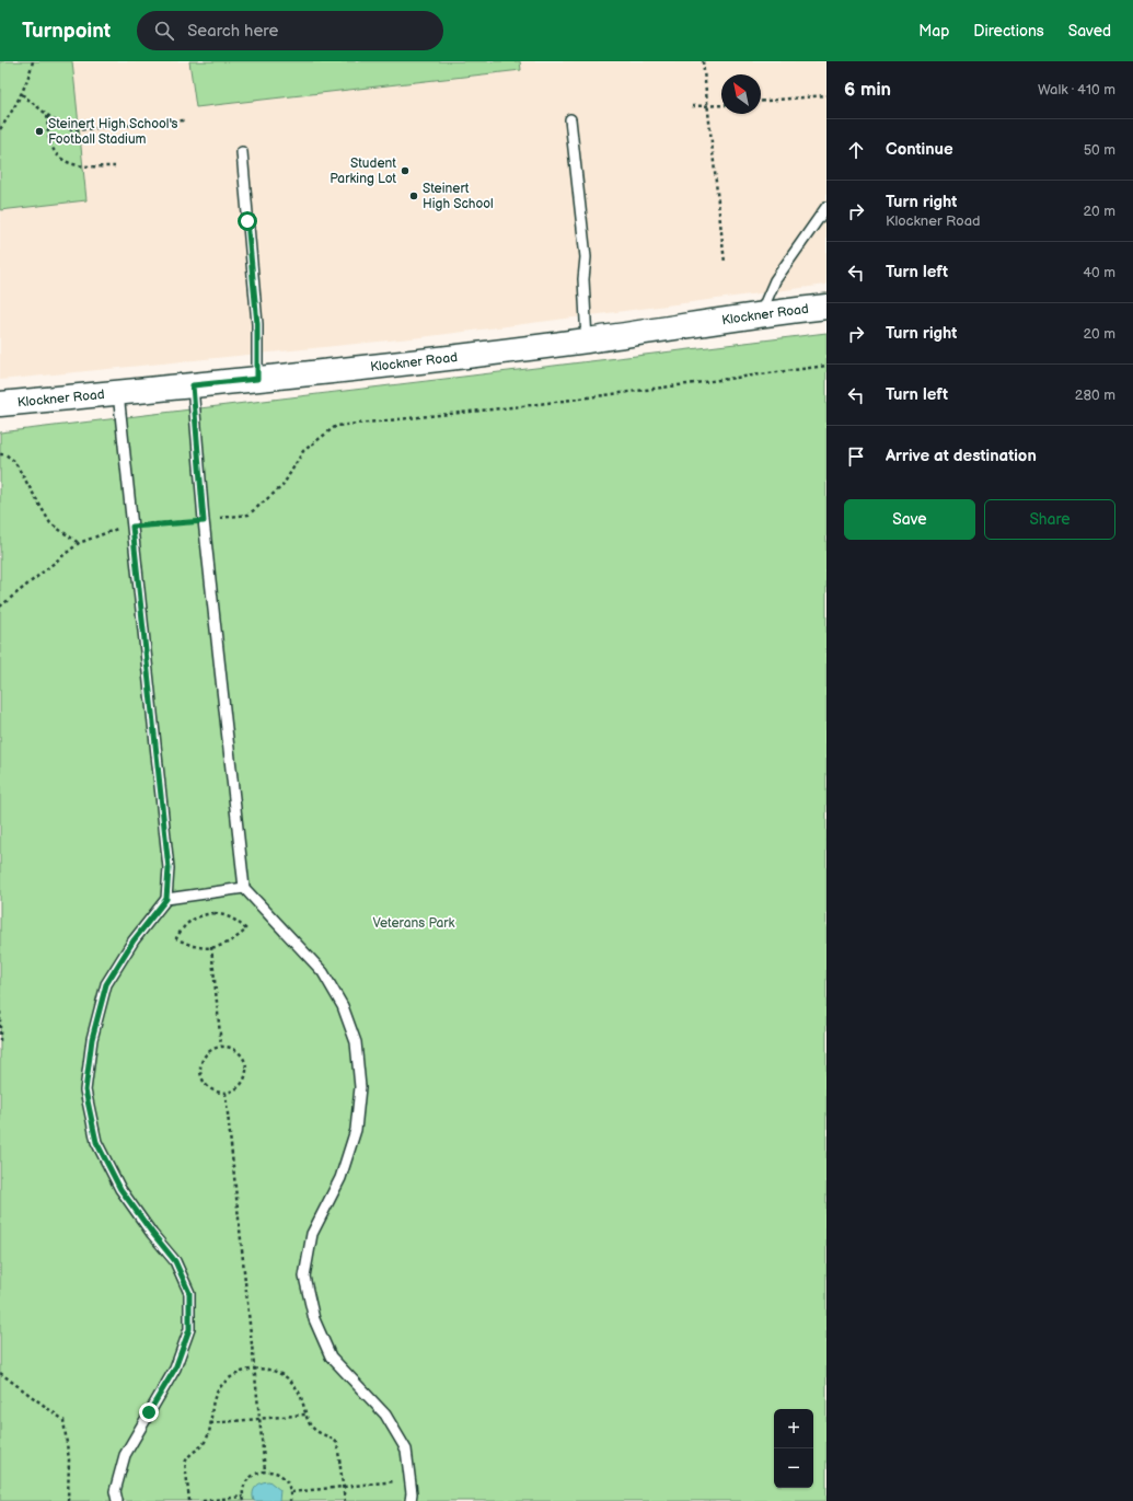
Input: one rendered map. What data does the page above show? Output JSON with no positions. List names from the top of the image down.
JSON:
{
  "streets": {
    "main road": ["Klockner Road"]
  },
  "parks": ["Veterans Park"],
  "places": ["Steinert High School's Football Stadium", "Student Parking Lot", "Steinert High School"],
  "north": "top left",
  "page": {
    "header": "Turnpoint",
    "search": "Search here",
    "nav": ["Map", "Directions", "Saved"],
    "heading": ["6 min", "Walk · 410 m"],
    "list": [
      ["Continue", "50 m"],
      ["Turn right", "Klockner Road", "20 m"],
      ["Turn left", "40 m"],
      ["Turn right", "20 m"],
      ["Turn left", "280 m"],
      "Arrive at destination"
    ],
    "buttons": ["Save", "Share"],
    "map_buttons": ["+", "−"]
  }
}
